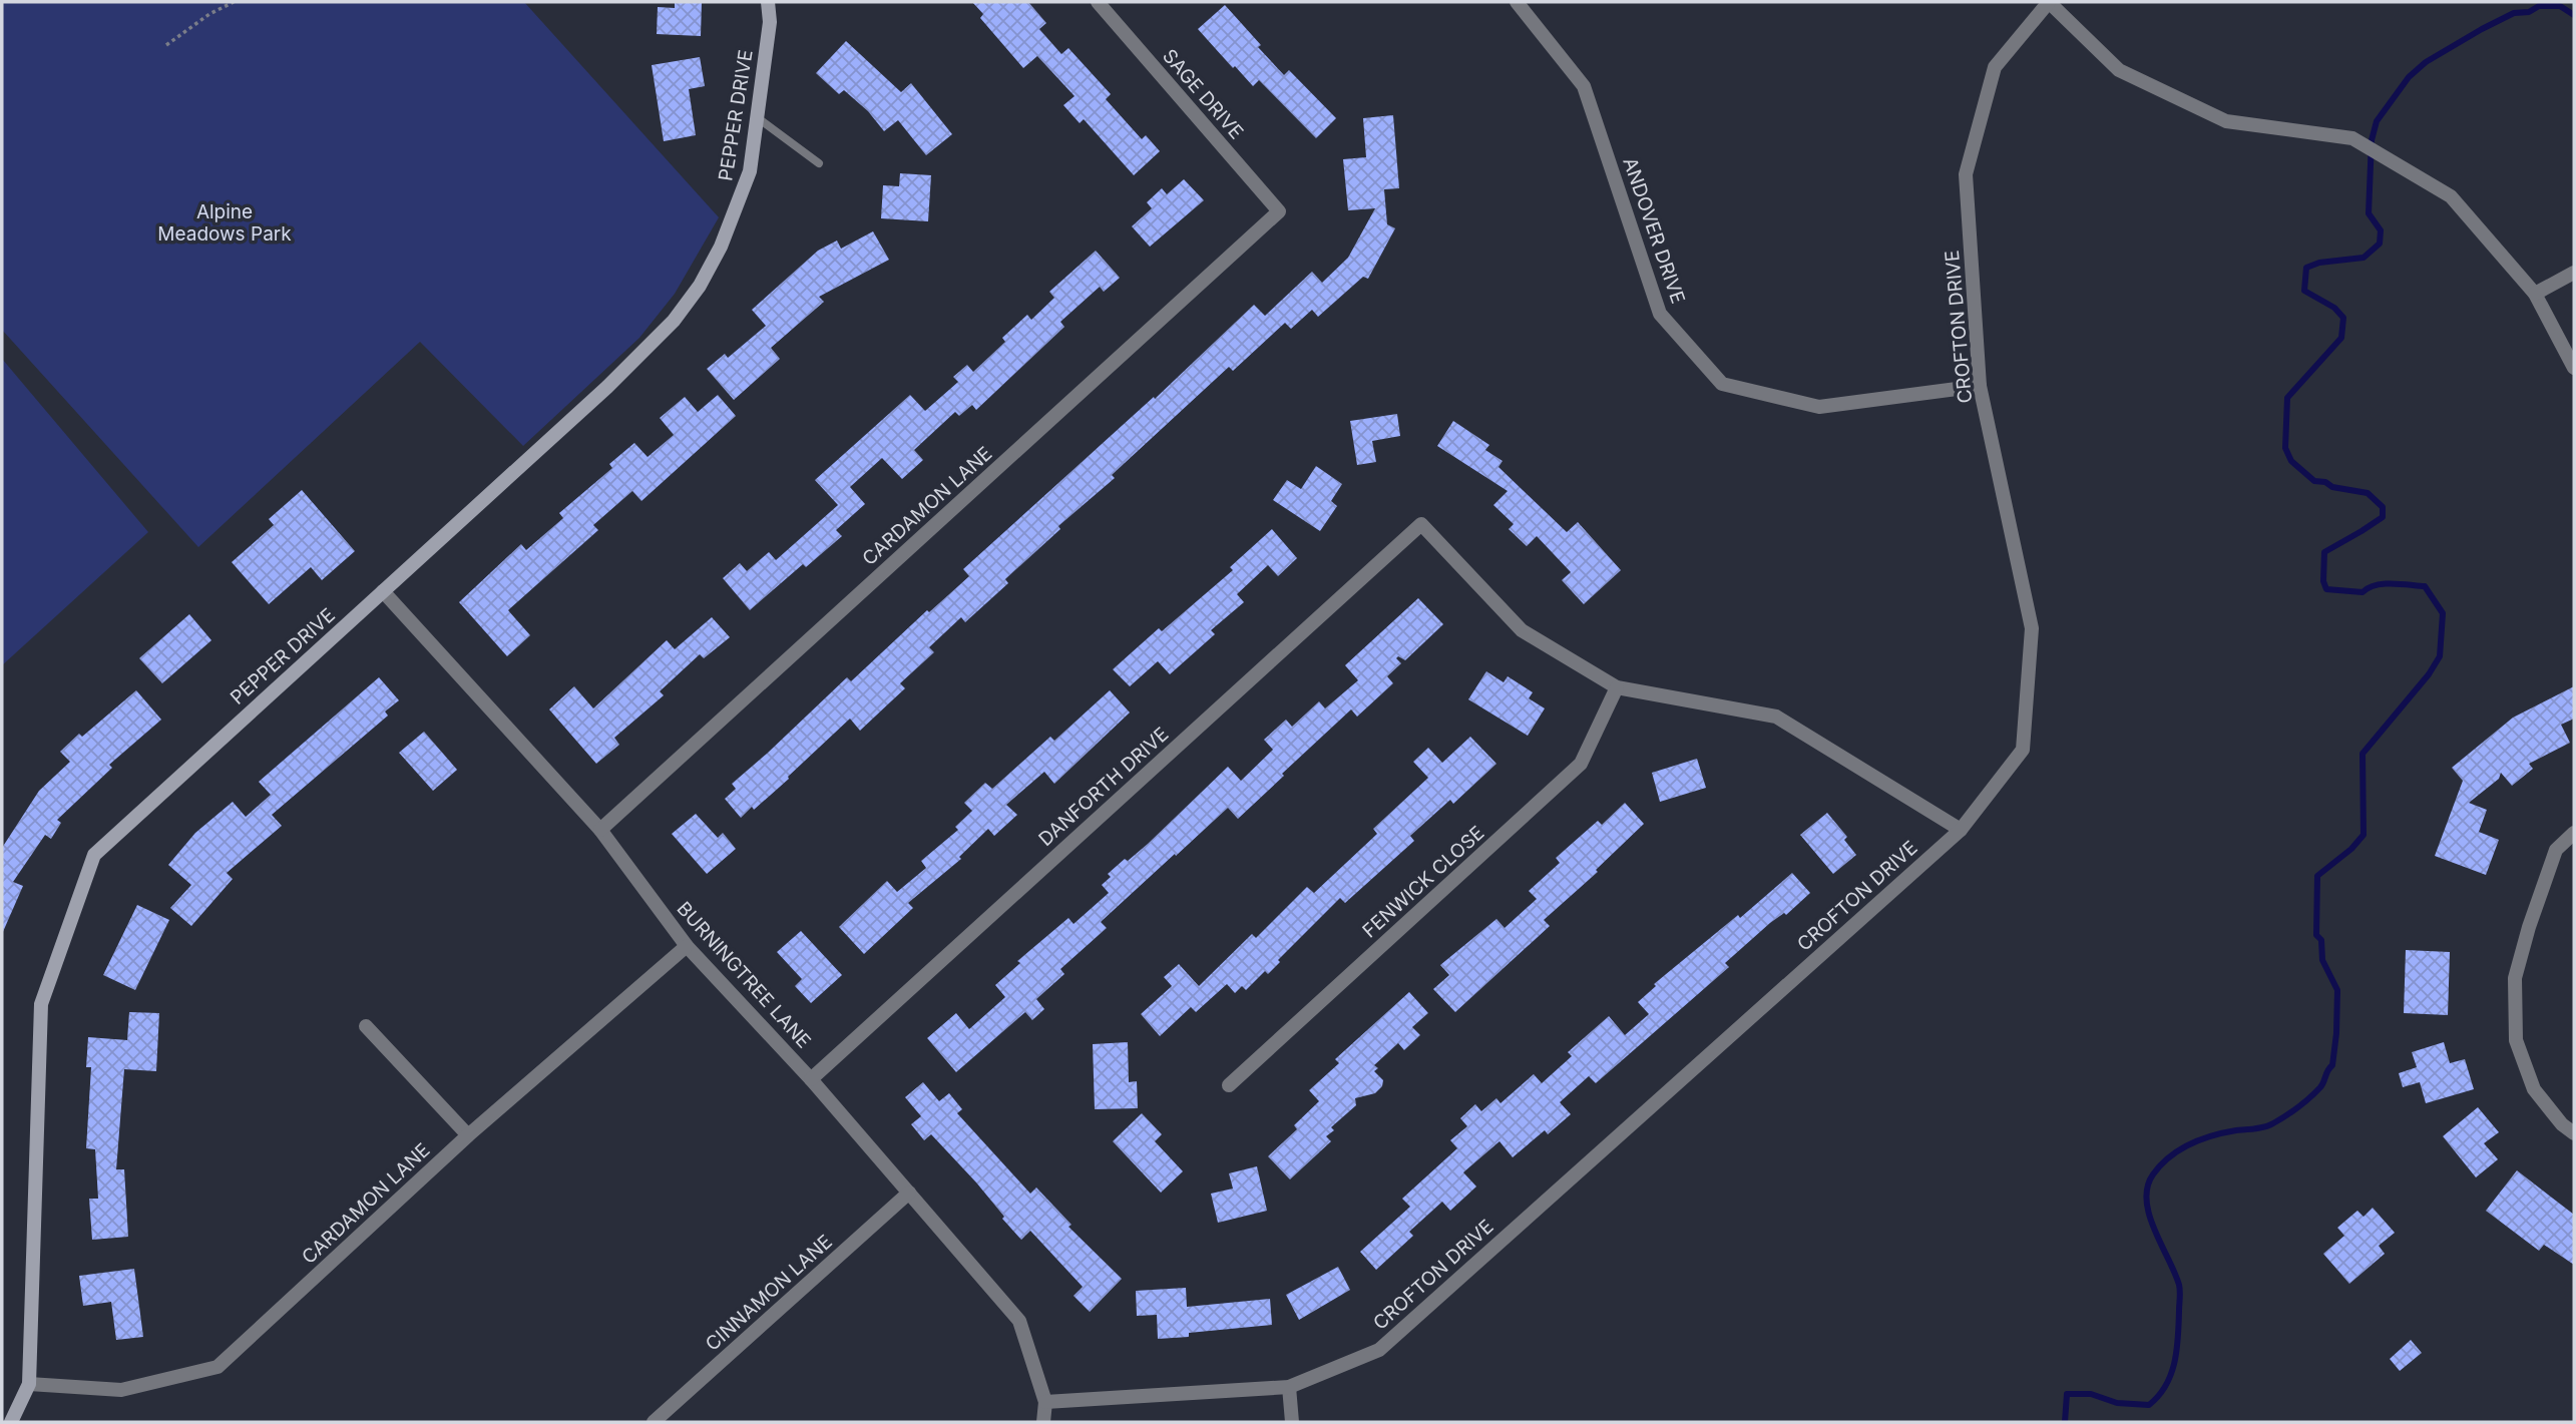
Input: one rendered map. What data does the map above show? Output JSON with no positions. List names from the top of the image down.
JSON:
{
  "streets": {
    "street": [
      "SAGE DRIVE",
      "PEPPER DRIVE",
      "ANDOVER DRIVE",
      "CROFTON DRIVE",
      "CARDAMON LANE",
      "DANFORTH DRIVE",
      "FENWICK CLOSE",
      "BURNINGTREE LANE",
      "CINNAMON LANE"
    ]
  },
  "crossings": [
    ["SAGE DRIVE", "CARDAMON LANE"],
    ["PEPPER DRIVE", "CARDAMON LANE"],
    ["PEPPER DRIVE", "BURNINGTREE LANE"],
    ["ANDOVER DRIVE", "CROFTON DRIVE"],
    ["CROFTON DRIVE", "BURNINGTREE LANE"],
    ["CARDAMON LANE", "BURNINGTREE LANE"],
    ["DANFORTH DRIVE", "FENWICK CLOSE"],
    ["DANFORTH DRIVE", "BURNINGTREE LANE"],
    ["BURNINGTREE LANE", "CINNAMON LANE"]
  ],
  "parks": ["Alpine Meadows Park"]
}
